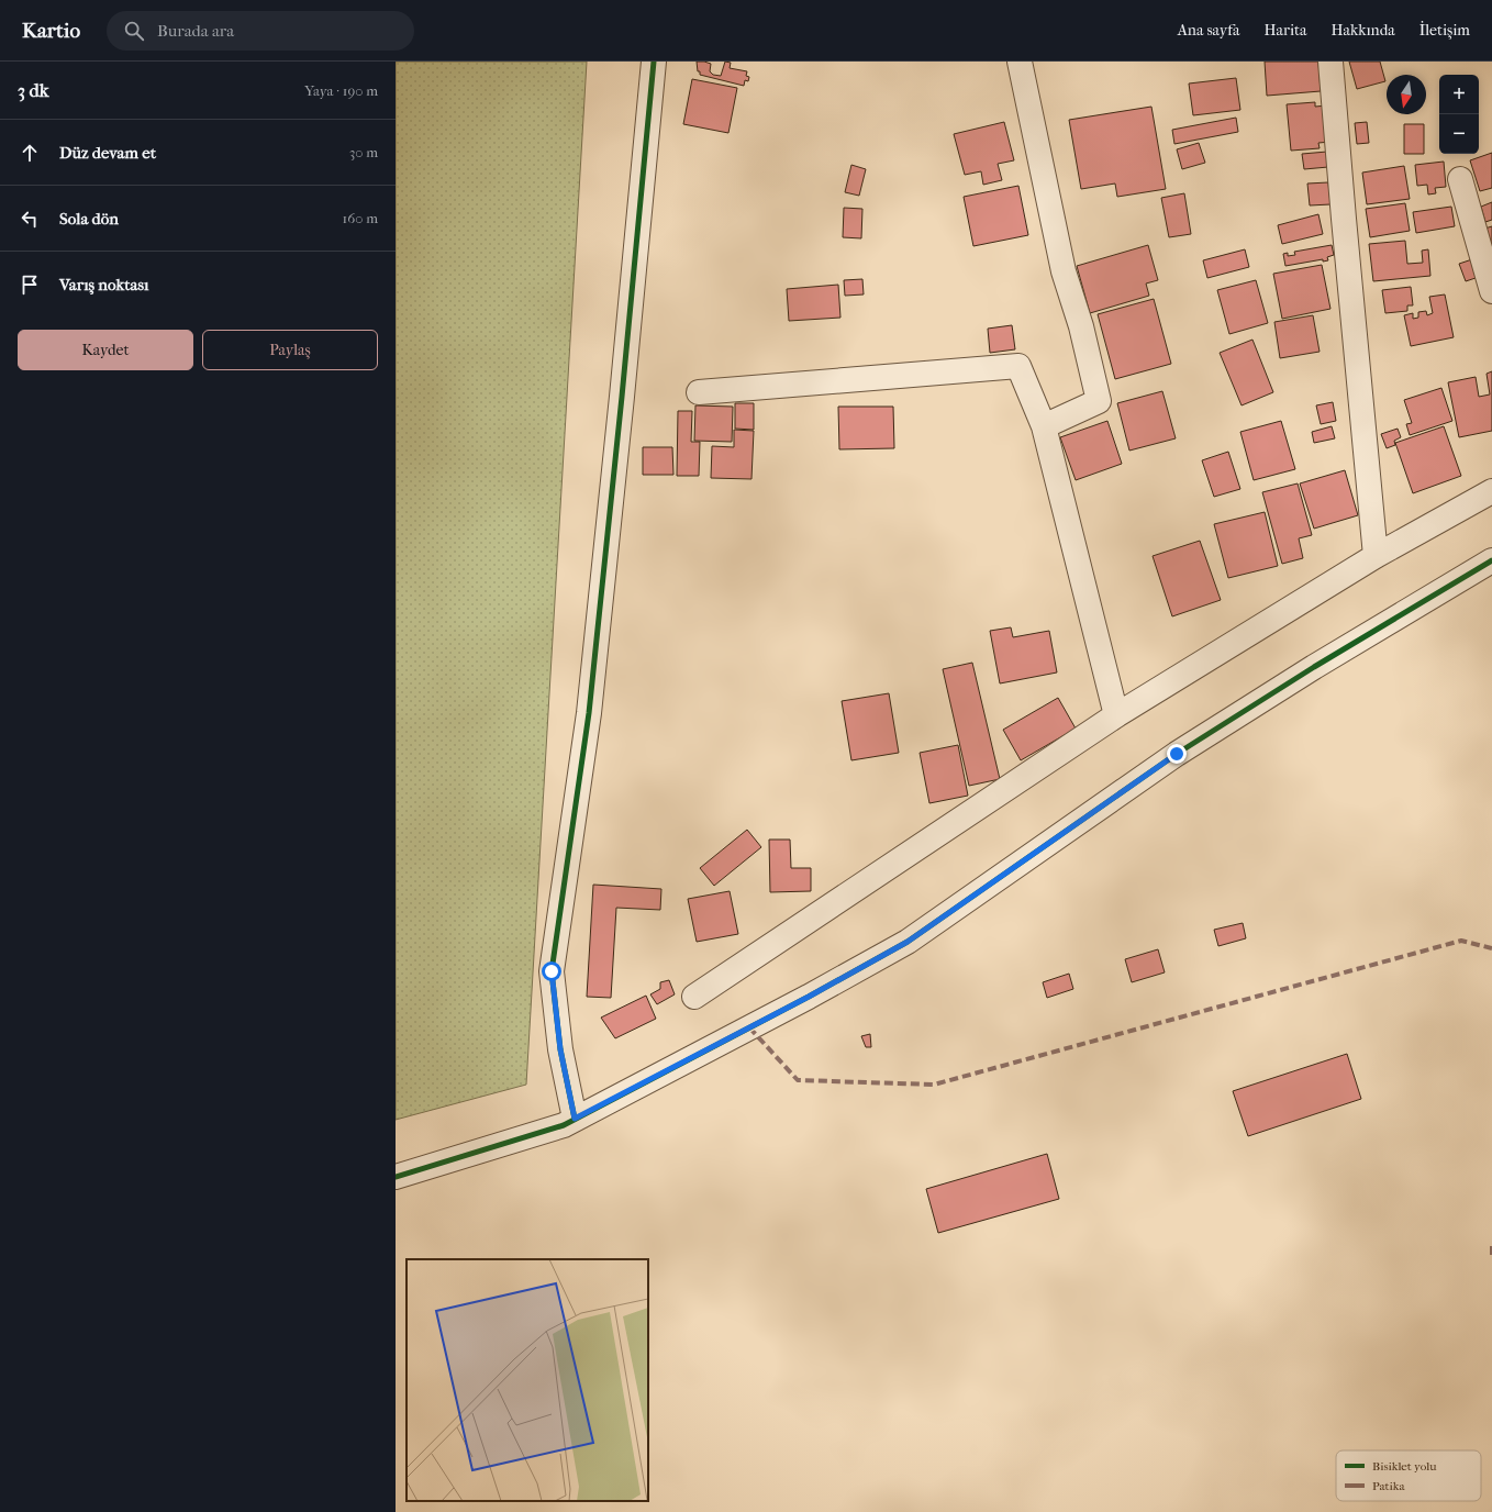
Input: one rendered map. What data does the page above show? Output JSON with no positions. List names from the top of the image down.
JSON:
{
  "legend": ["Bisiklet yolu", "Patika"],
  "north": "bottom",
  "page": {
    "header": "Kartio",
    "search": "Burada ara",
    "nav": [
      "Ana sayfa",
      "Harita",
      "Hakkında",
      "İletişim"
    ],
    "heading": ["3 dk", "Yaya · 190 m"],
    "map_buttons": ["+", "−"],
    "list": [
      ["Düz devam et", "30 m"],
      ["Sola dön", "160 m"],
      "Varış noktası"
    ],
    "buttons": ["Kaydet", "Paylaş"]
  }
}
